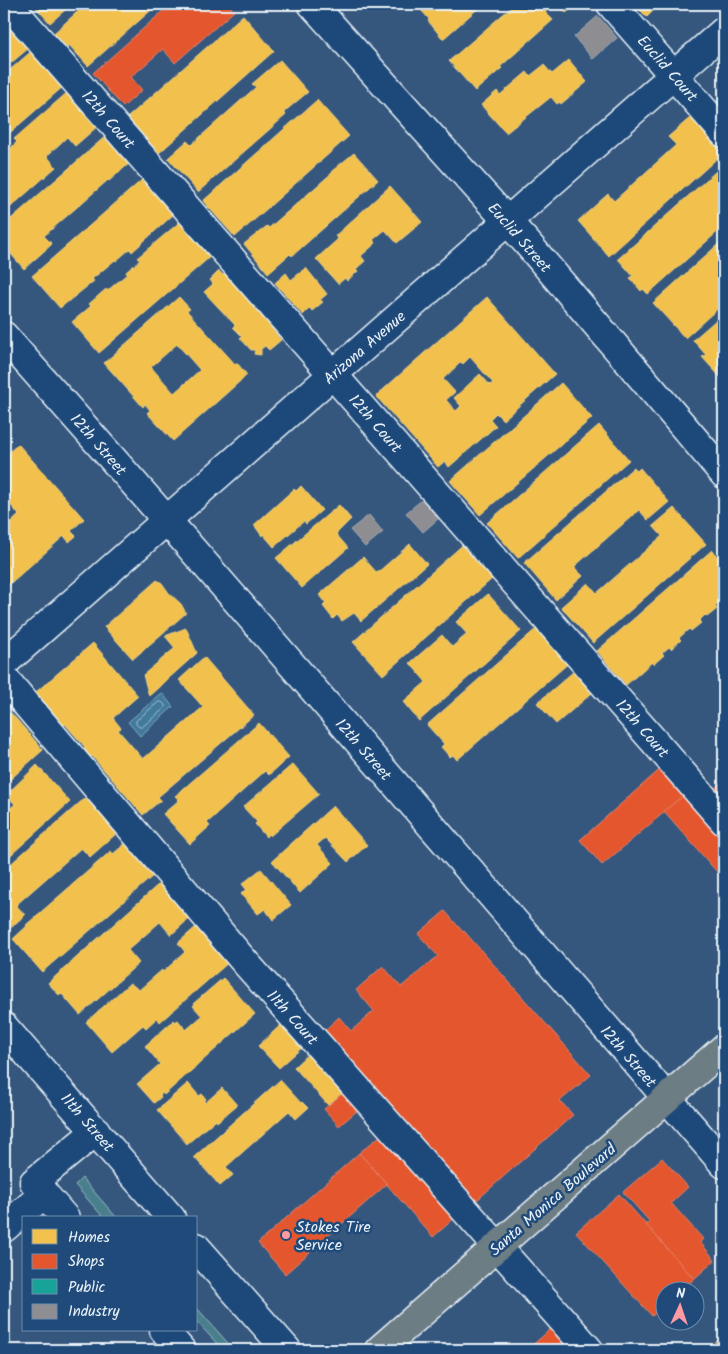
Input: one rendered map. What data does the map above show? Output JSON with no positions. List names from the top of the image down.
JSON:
{
  "streets": {
    "main road": ["Santa Monica Boulevard"],
    "street": [
      "Euclid Court",
      "12th Court",
      "Euclid Street",
      "Arizona Avenue",
      "12th Street",
      "11th Court",
      "11th Street"
    ]
  },
  "crossings": [
    ["Euclid Court", "Arizona Avenue"],
    ["12th Court", "Arizona Avenue"],
    ["Euclid Street", "Arizona Avenue"],
    ["Arizona Avenue", "12th Street"],
    ["12th Street", "Santa Monica Boulevard"],
    ["11th Court", "Santa Monica Boulevard"]
  ],
  "places": ["Stokes Tire Service"],
  "legend": [
    "Homes",
    "Shops",
    "Public",
    "Industry"
  ],
  "north": "top"
}
